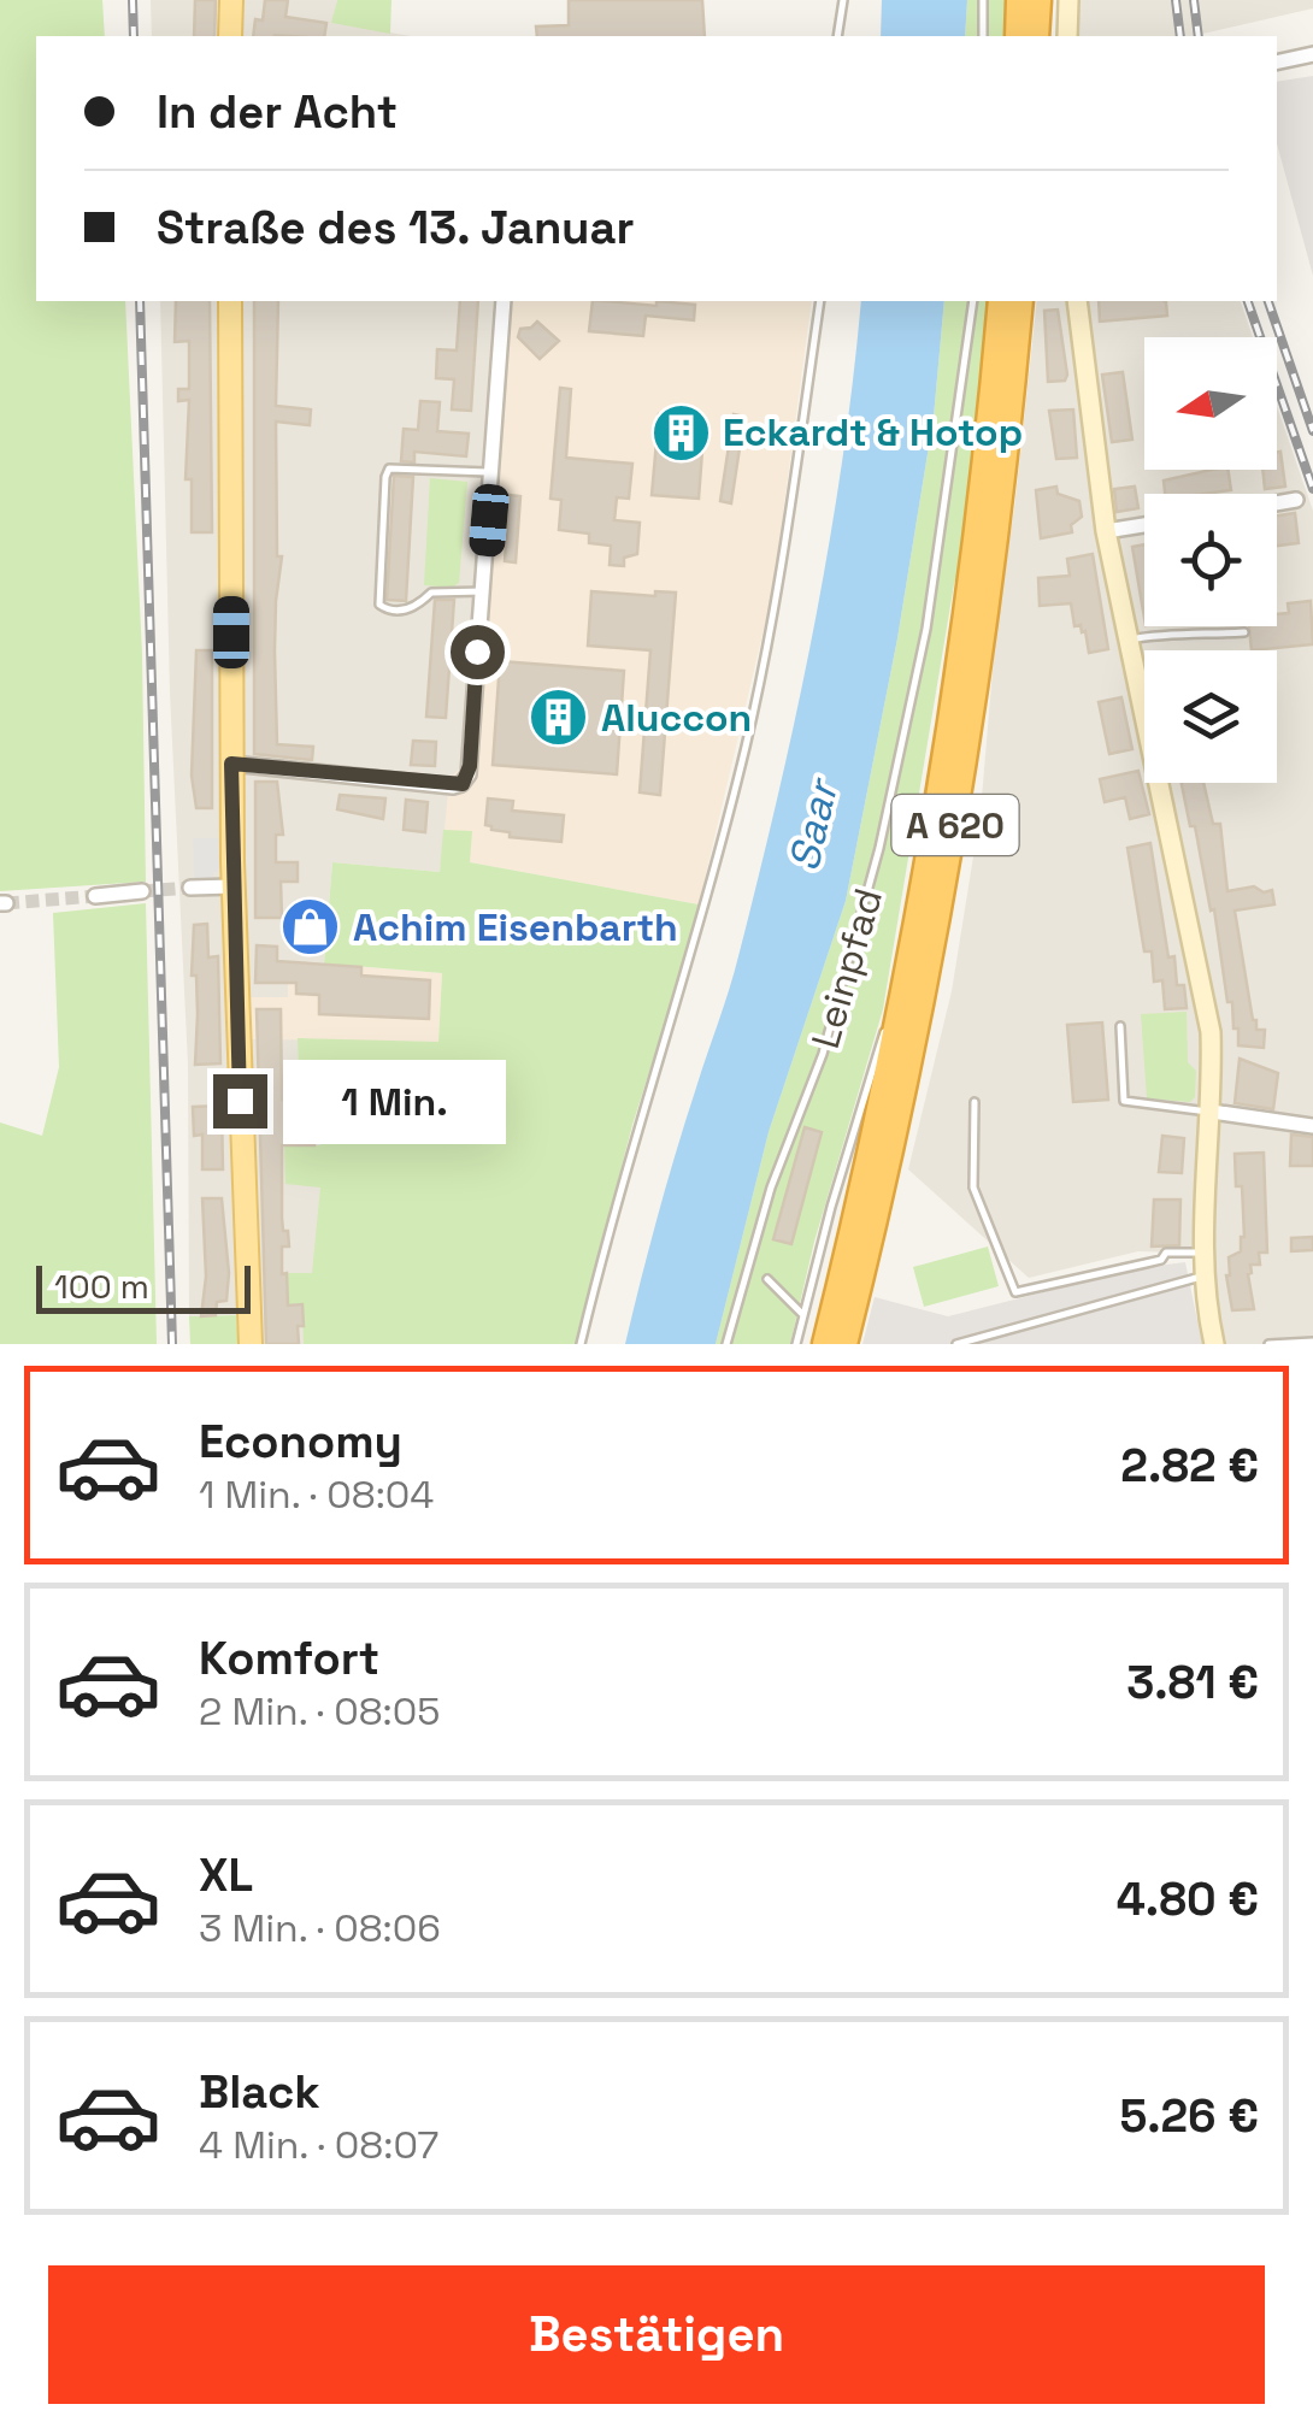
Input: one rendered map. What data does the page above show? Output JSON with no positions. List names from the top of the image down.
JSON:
{
  "streets": {
    "highway": ["A 620"],
    "lane": ["Leinpfad"]
  },
  "water": ["Saar"],
  "places": {
    "building": ["Eckardt & Hotop", "Aluccon"],
    "shop": ["Achim Eisenbarth"]
  },
  "scale_bar": "100 m",
  "north": "left",
  "page": {
    "banner": ["In der Acht", "Straße des 13. Januar"],
    "bubble": "1 Min.",
    "scale": "100 m",
    "list": [
      {
        "name": "Economy",
        "note": "1 Min. · 08:04",
        "value": "2.82 €"
      },
      {
        "name": "Komfort",
        "note": "2 Min. · 08:05",
        "value": "3.81 €"
      },
      {
        "name": "XL",
        "note": "3 Min. · 08:06",
        "value": "4.80 €"
      },
      {
        "name": "Black",
        "note": "4 Min. · 08:07",
        "value": "5.26 €"
      }
    ],
    "buttons": "Bestätigen"
  }
}
